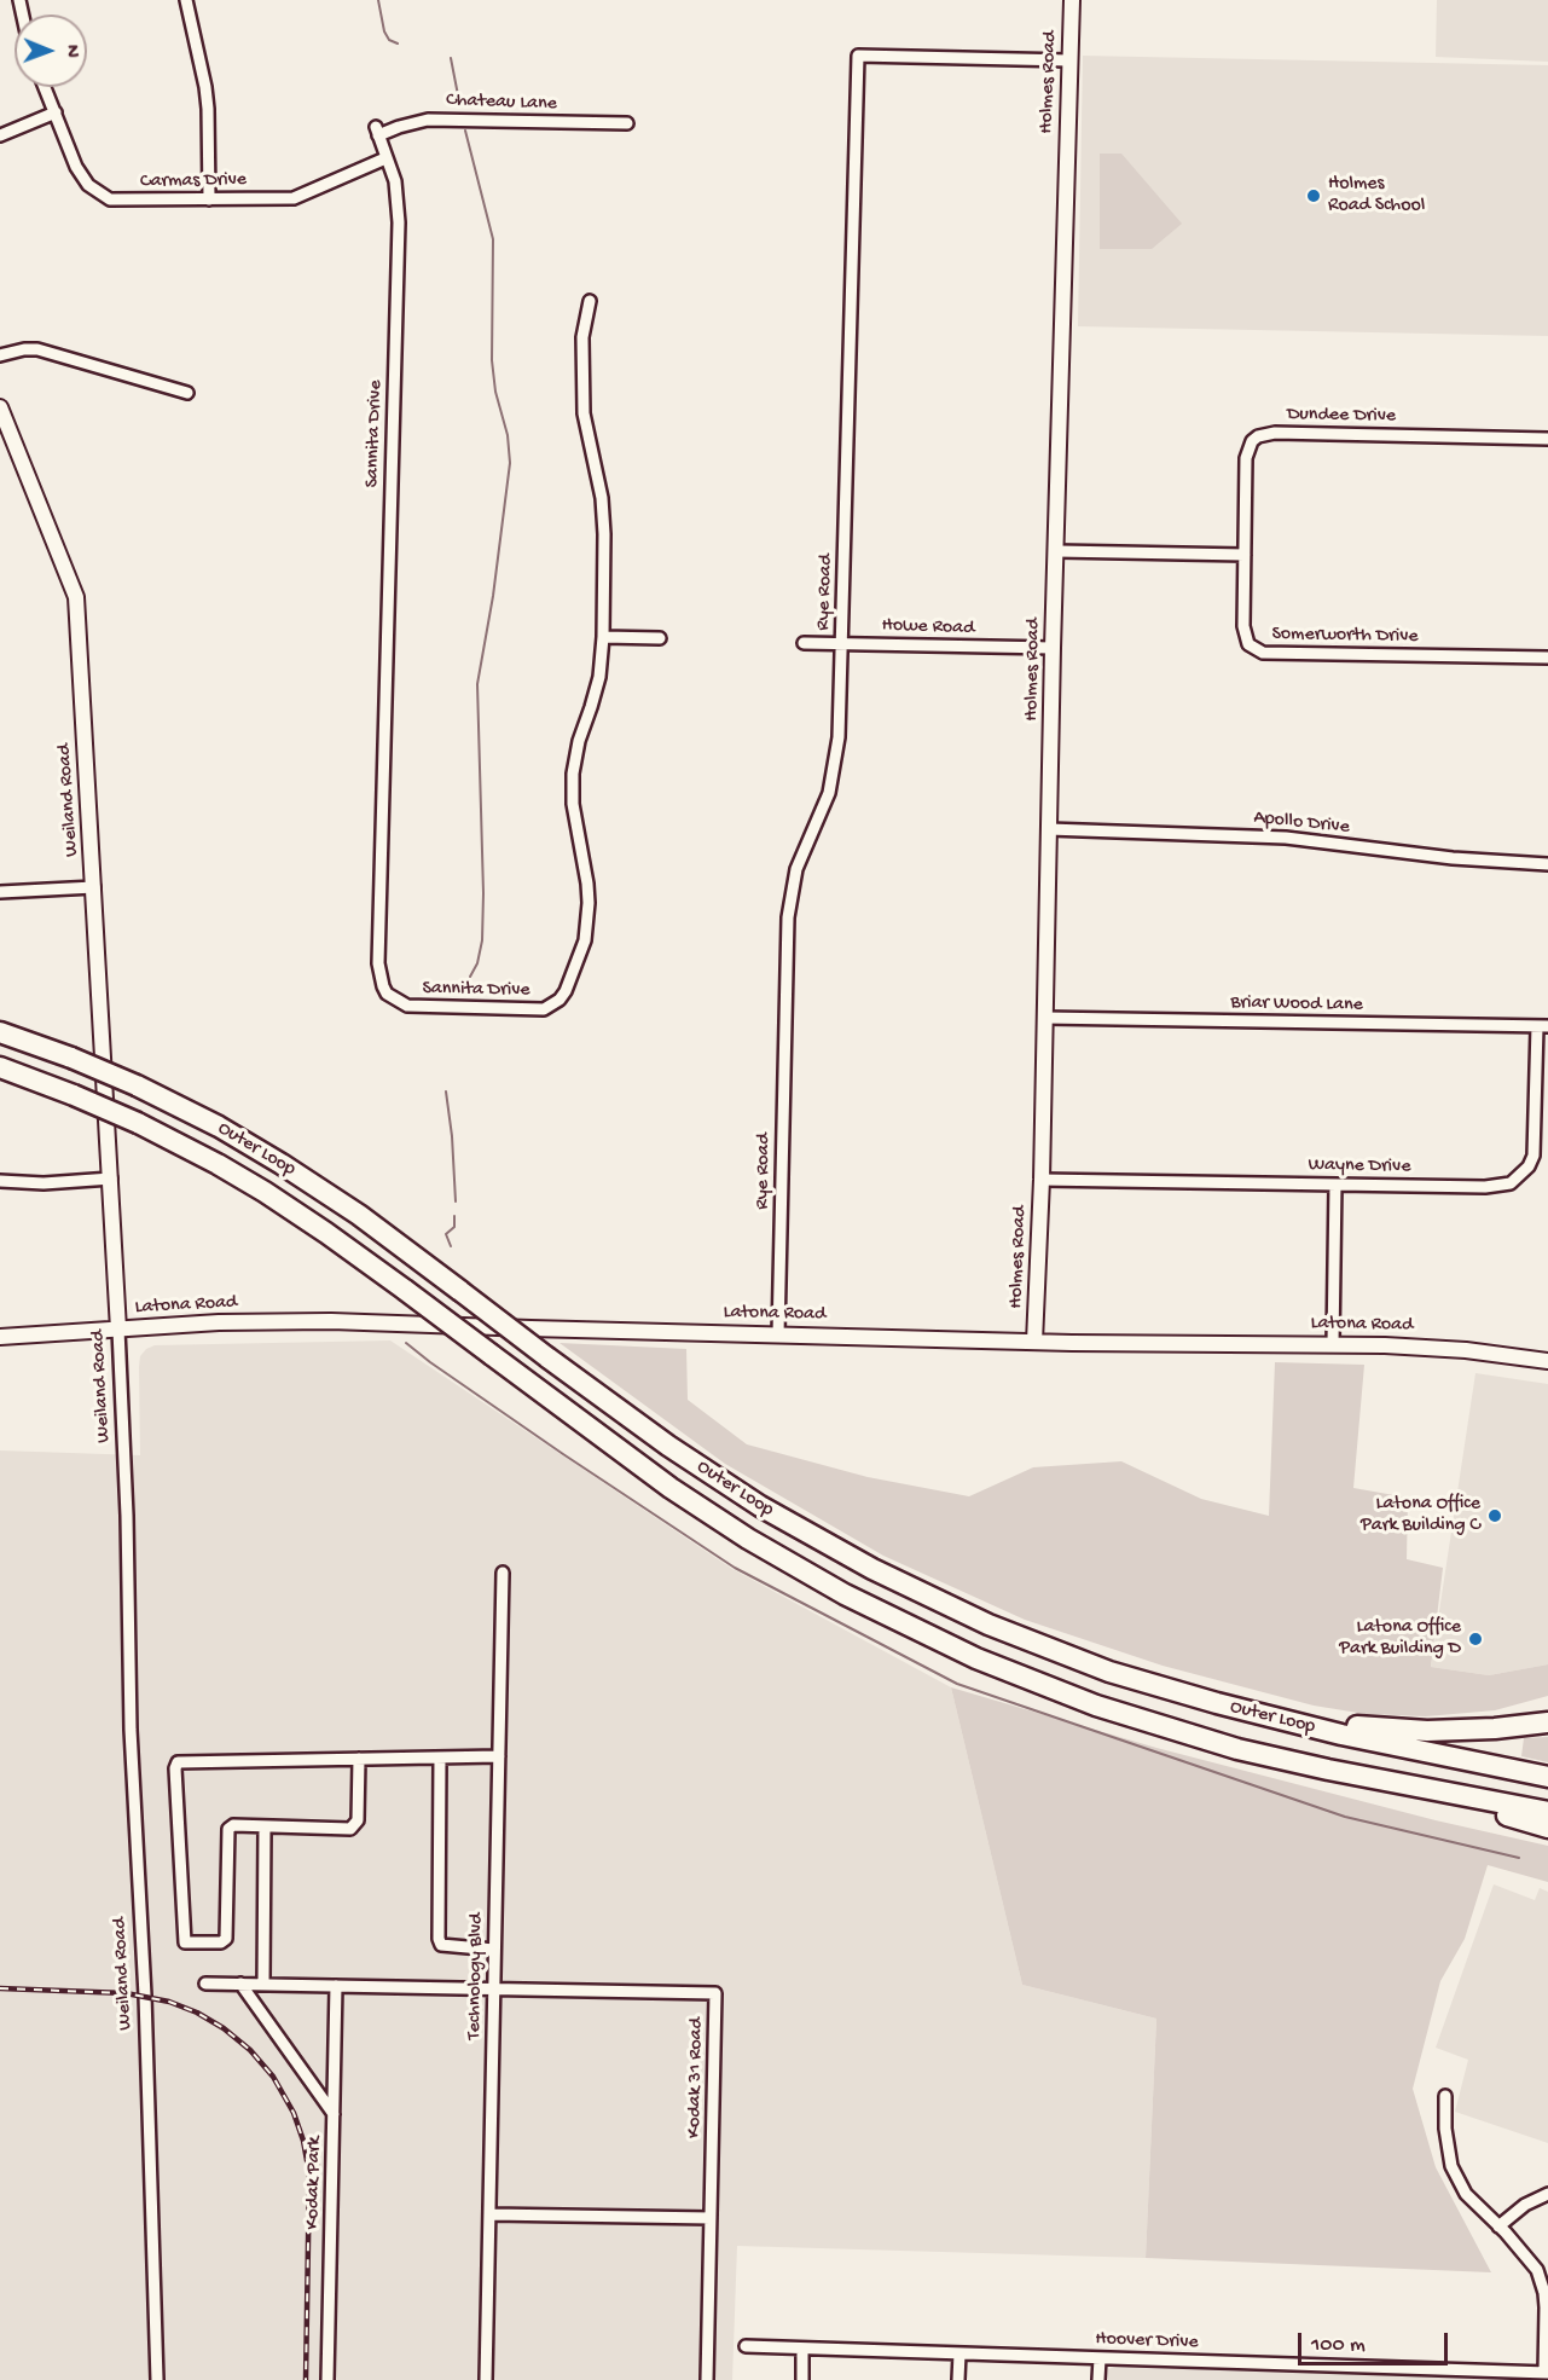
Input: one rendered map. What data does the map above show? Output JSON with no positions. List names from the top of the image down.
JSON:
{
  "streets": {
    "highway": ["Outer Loop"],
    "street": [
      "Holmes Road",
      "Chateau Lane",
      "Carmas Drive",
      "Dundee Drive",
      "Sannita Drive",
      "Rye Road",
      "Howe Road",
      "Somerworth Drive",
      "Weiland Road",
      "Apollo Drive",
      "Briar Wood Lane",
      "Wayne Drive",
      "Latona Road",
      "Technology Blvd",
      "Kodak 31 Road",
      "Kodak Park",
      "Hoover Drive"
    ]
  },
  "crossings": [
    ["Holmes Road", "Rye Road"],
    ["Holmes Road", "Howe Road"],
    ["Holmes Road", "Apollo Drive"],
    ["Holmes Road", "Briar Wood Lane"],
    ["Holmes Road", "Wayne Drive"],
    ["Holmes Road", "Latona Road"],
    ["Chateau Lane", "Carmas Drive"],
    ["Chateau Lane", "Sannita Drive"],
    ["Carmas Drive", "Sannita Drive"],
    ["Dundee Drive", "Somerworth Drive"],
    ["Rye Road", "Howe Road"],
    ["Rye Road", "Latona Road"],
    ["Weiland Road", "Latona Road"],
    ["Briar Wood Lane", "Wayne Drive"],
    ["Technology Blvd", "Kodak 31 Road"],
    ["Kodak 31 Road", "Kodak Park"]
  ],
  "places": ["Holmes Road School", "Latona Office Park Building C", "Latona Office Park Building D"],
  "scale_bar": "100 m",
  "north": "right"
}
